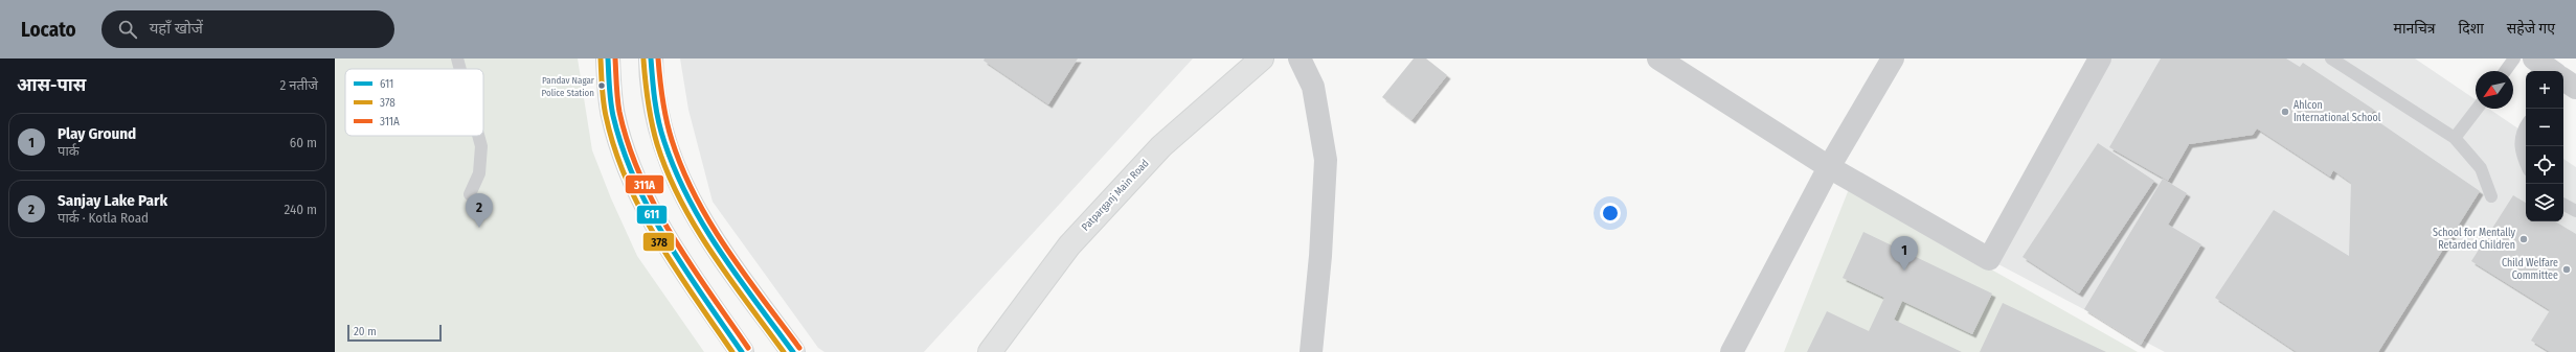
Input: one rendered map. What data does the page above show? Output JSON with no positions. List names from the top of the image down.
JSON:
{
  "streets": {
    "main road": ["Patparganj Main Road"]
  },
  "places": [
    "Pandav Nagar Police Station",
    "Ahlcon International School",
    "School for Mentally Retarded Children",
    "Child Welfare Committee"
  ],
  "lines": ["transit line 611", "transit line 378", "transit line 311A"],
  "legend": ["611", "378", "311A"],
  "scale_bar": "20 m",
  "north": "bottom left",
  "page": {
    "header": "Locato",
    "search": "यहाँ खोजें",
    "nav": ["मानचित्र", "दिशा", "सहेजे गए"],
    "heading": ["आस-पास", "2 नतीजे"],
    "map_buttons": ["+", "−"],
    "list": [
      {
        "mark": "1",
        "name": "Play Ground",
        "note": "पार्क",
        "value": "60 m"
      },
      {
        "mark": "2",
        "name": "Sanjay Lake Park",
        "note": "पार्क · Kotla Road",
        "value": "240 m"
      }
    ],
    "pins": ["2", "1"],
    "scale": "20 m"
  }
}
